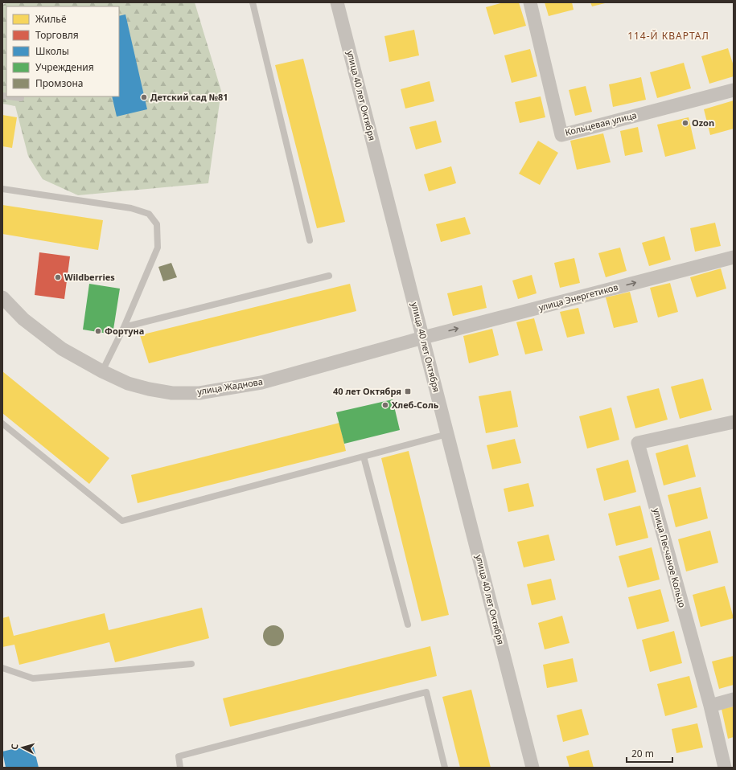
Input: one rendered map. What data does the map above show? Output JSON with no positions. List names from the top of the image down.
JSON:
{
  "streets": {
    "street": [
      "улица 40 лет Октября",
      "Кольцевая улица",
      "улица Энергетиков",
      "улица Жаднова",
      "улица Песчаное Кольцо"
    ]
  },
  "crossings": [
    ["улица 40 лет Октября", "улица Энергетиков"],
    ["улица 40 лет Октября", "улица Жаднова"],
    ["улица Энергетиков", "улица Жаднова"]
  ],
  "one_way": ["улица Энергетиков"],
  "districts": ["114-Й КВАРТАЛ"],
  "places": {
    "other": [
      "Детский сад №81",
      "Ozon",
      "Wildberries",
      "Фортуна",
      "Хлеб-Соль"
    ],
    "transit": ["40 лет Октября"]
  },
  "legend": [
    "Жильё",
    "Торговля",
    "Школы",
    "Учреждения",
    "Промзона"
  ],
  "scale_bar": "20 m",
  "north": "left"
}
